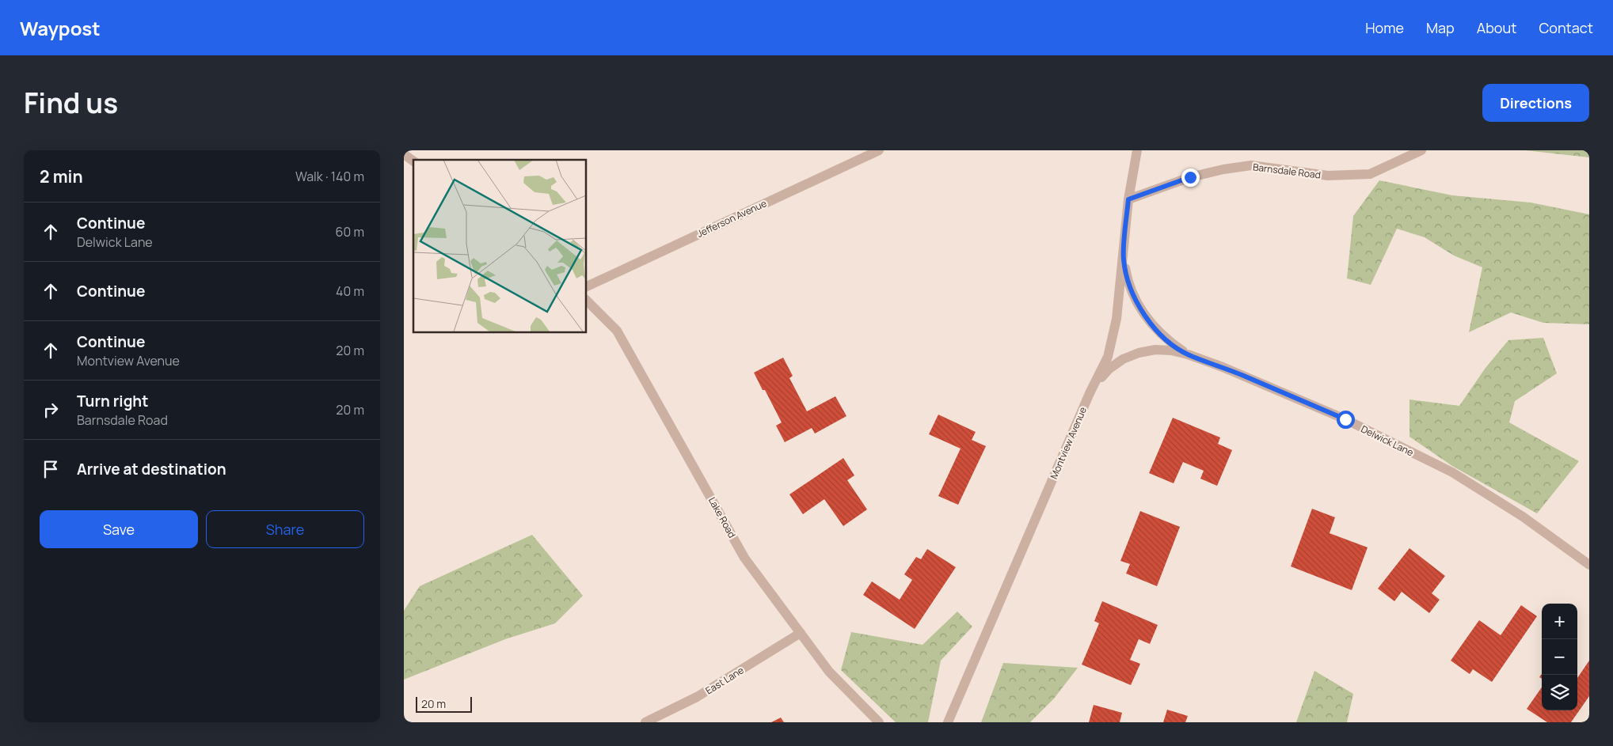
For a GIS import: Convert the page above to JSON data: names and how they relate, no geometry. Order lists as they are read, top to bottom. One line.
{"streets":{"street":["Barnsdale Road","Jefferson Avenue","Delwick Lane","Montview Avenue","Lake Road","East Lane"]},"crossings":[["Barnsdale Road","Montview Avenue"],["Delwick Lane","Montview Avenue"],["Lake Road","East Lane"]],"scale_bar":"20 m","page":{"header":"Waypost","nav":["Home","Map","About","Contact"],"title":"Find us","buttons":["Directions",["Save","Share"]],"heading":["2 min","Walk · 140 m"],"list":[["Continue","Delwick Lane","60 m"],["Continue","40 m"],["Continue","Montview Avenue","20 m"],["Turn right","Barnsdale Road","20 m"],"Arrive at destination"],"map_buttons":["+","−"],"scale":"20 m"}}
